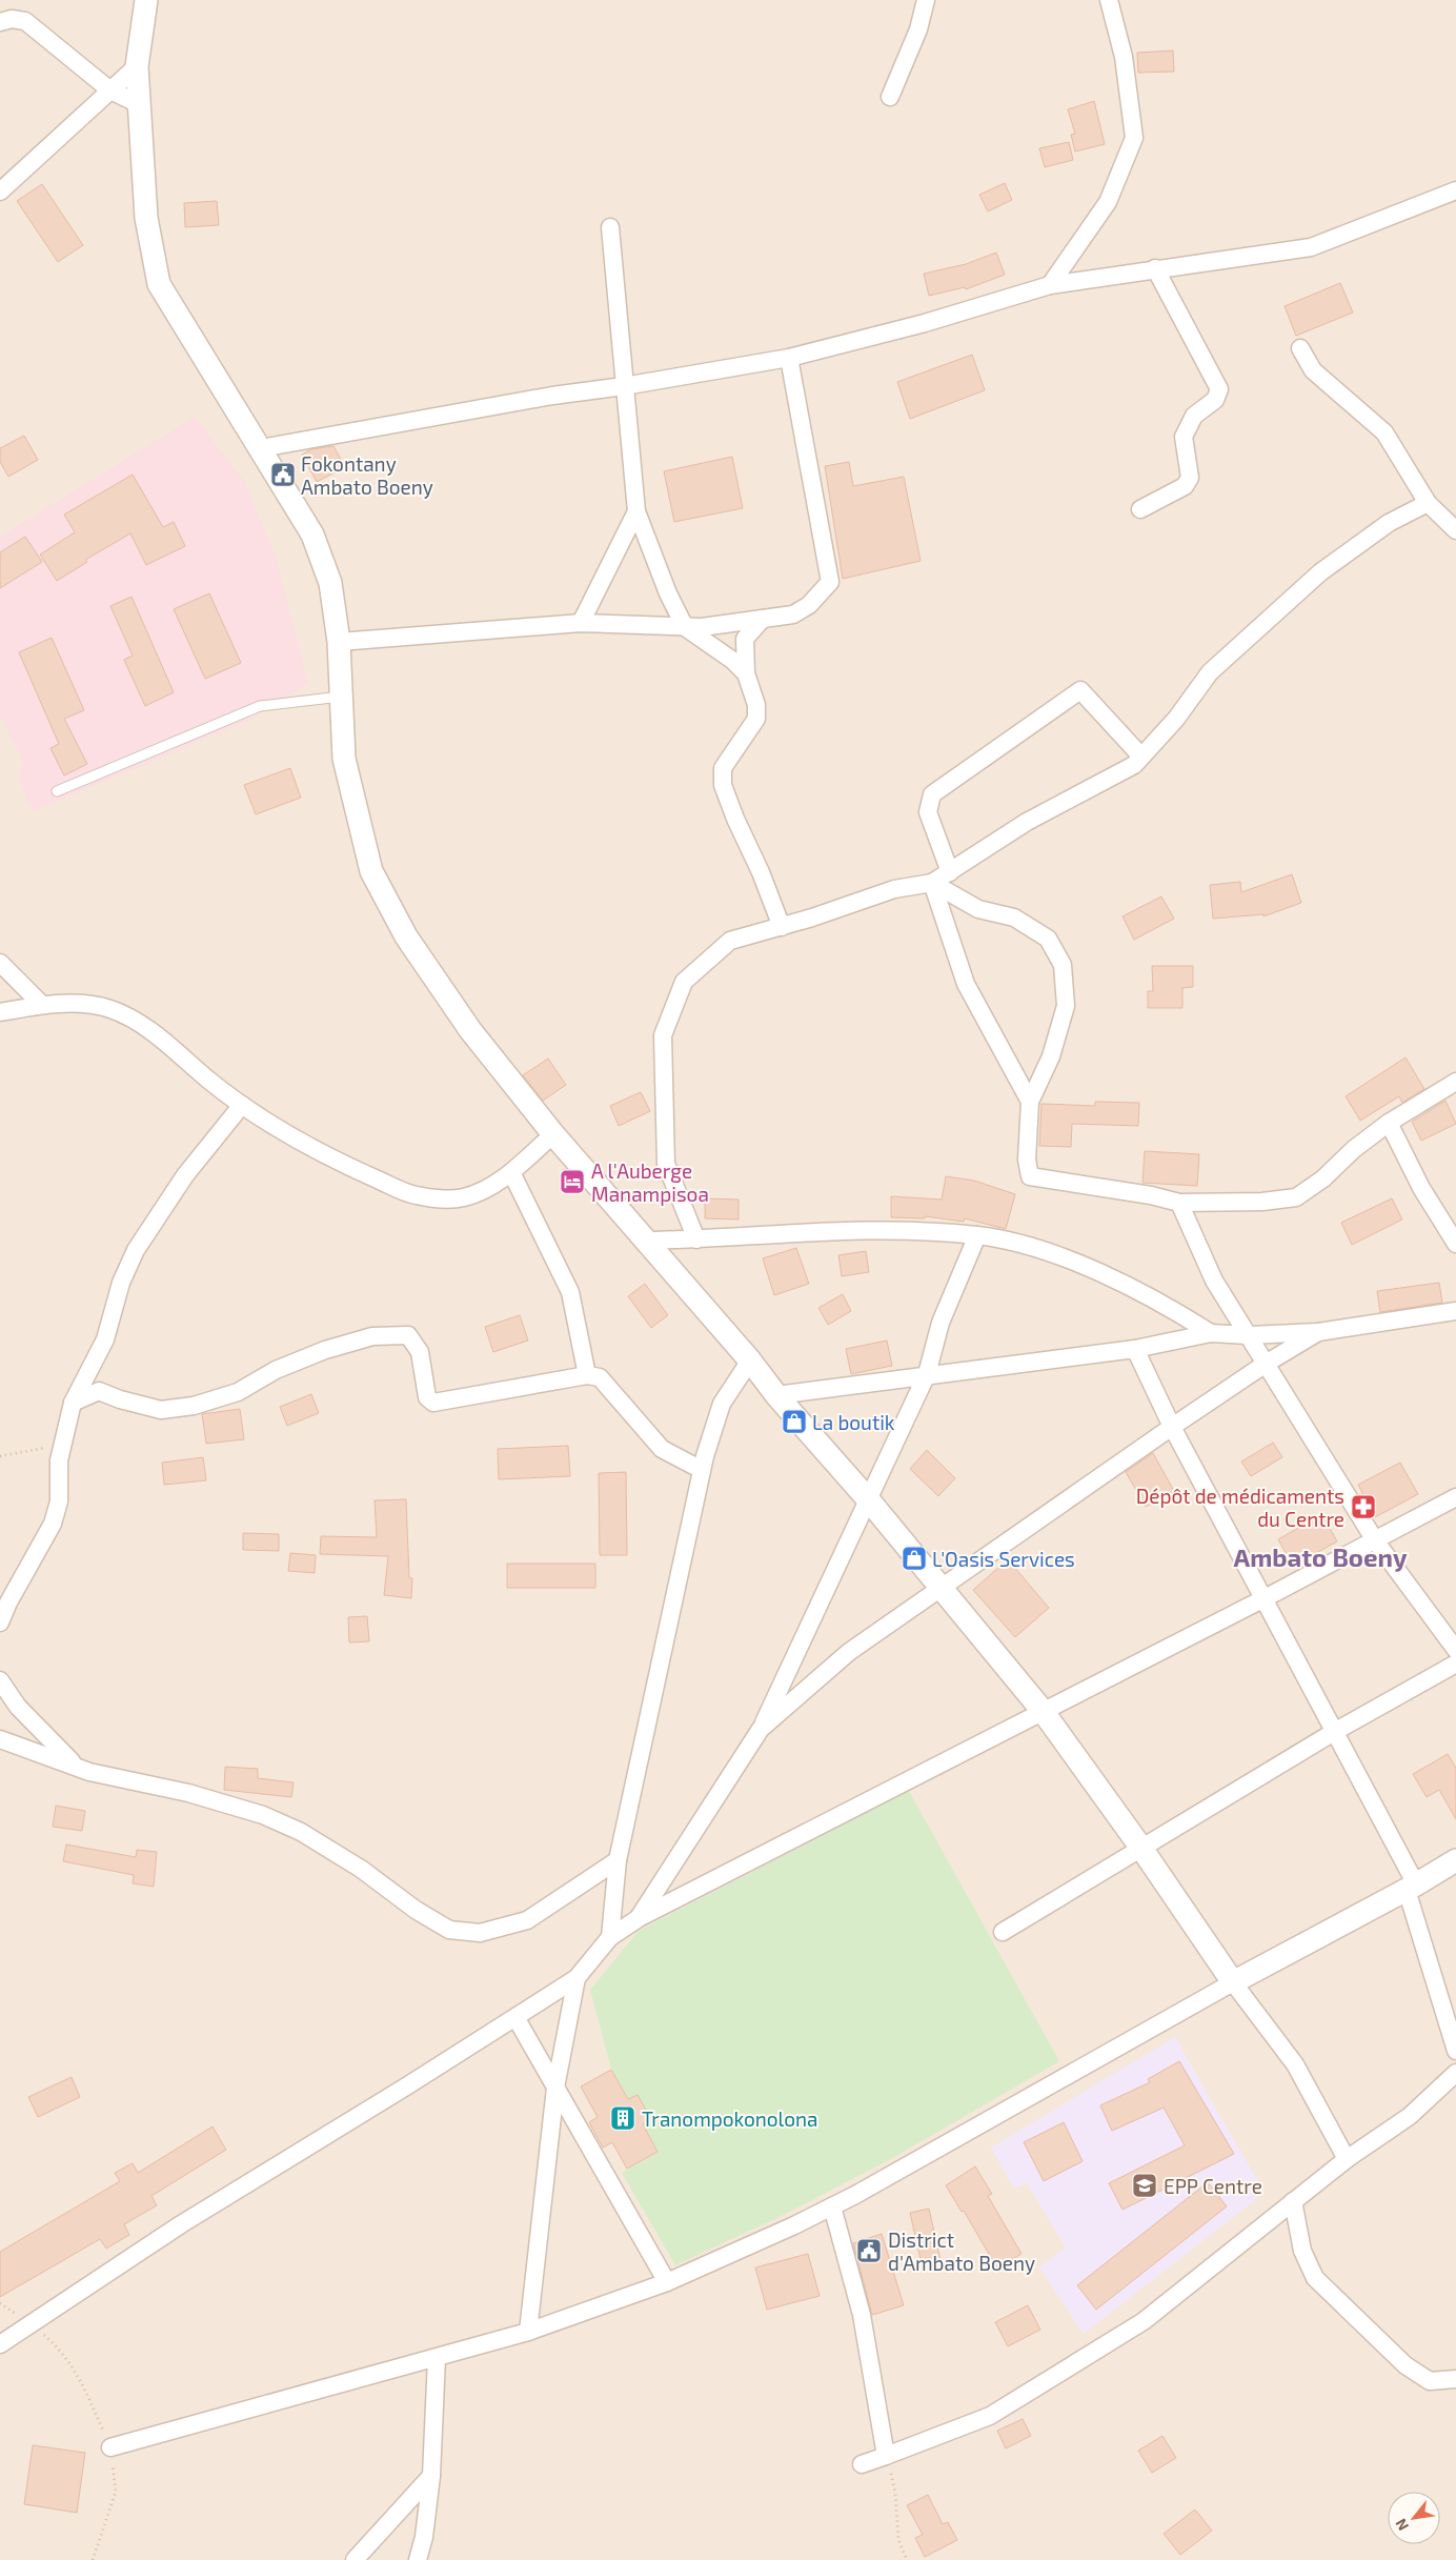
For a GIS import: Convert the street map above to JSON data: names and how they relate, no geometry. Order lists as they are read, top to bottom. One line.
{"districts":["Ambato Boeny"],"places":{"public building":["Fokontany Ambato Boeny","District d'Ambato Boeny"],"hotel":["A l'Auberge Manampisoa"],"shop":["La boutik","L'Oasis Services"],"pharmacy":["Dépôt de médicaments du Centre"],"building":["Tranompokonolona"],"school or university":["EPP Centre"]},"north":"bottom left"}
